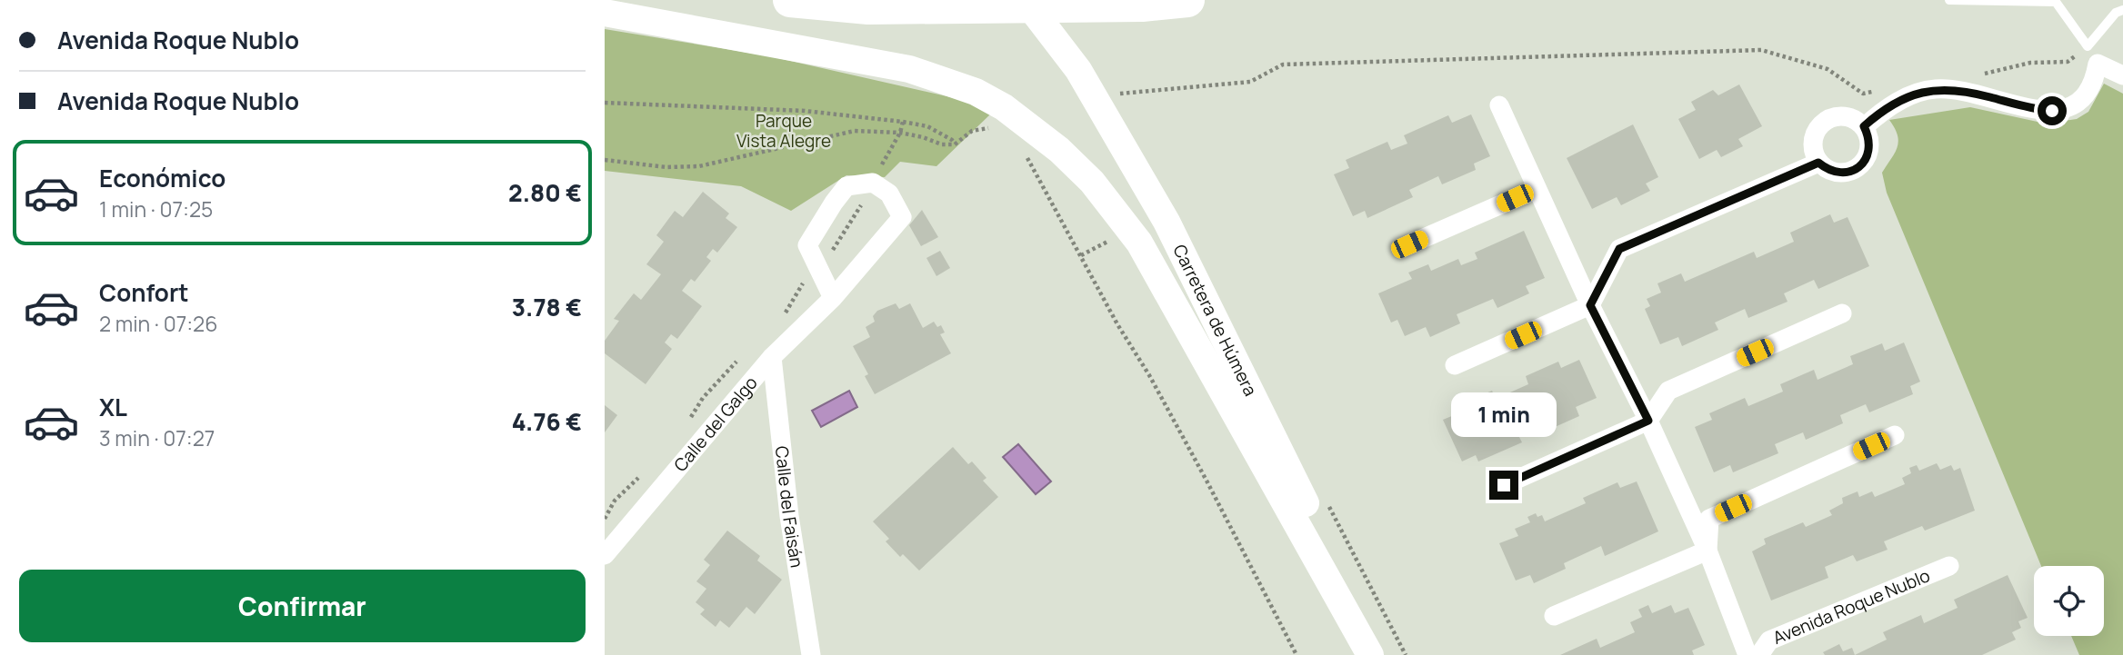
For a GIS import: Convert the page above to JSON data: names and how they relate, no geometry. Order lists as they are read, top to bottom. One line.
{"streets":{"main road":["Carretera de Húmera"],"street":["Calle del Galgo","Calle del Faisán","Avenida Roque Nublo"]},"crossings":[["Calle del Galgo","Calle del Faisán"]],"parks":["Parque Vista Alegre"],"page":{"banner":["Avenida Roque Nublo","Avenida Roque Nublo"],"list":[{"name":"Económico","note":"1 min · 07:25","value":"2.80 €"},{"name":"Confort","note":"2 min · 07:26","value":"3.78 €"},{"name":"XL","note":"3 min · 07:27","value":"4.76 €"}],"bubble":"1 min","buttons":"Confirmar"}}
